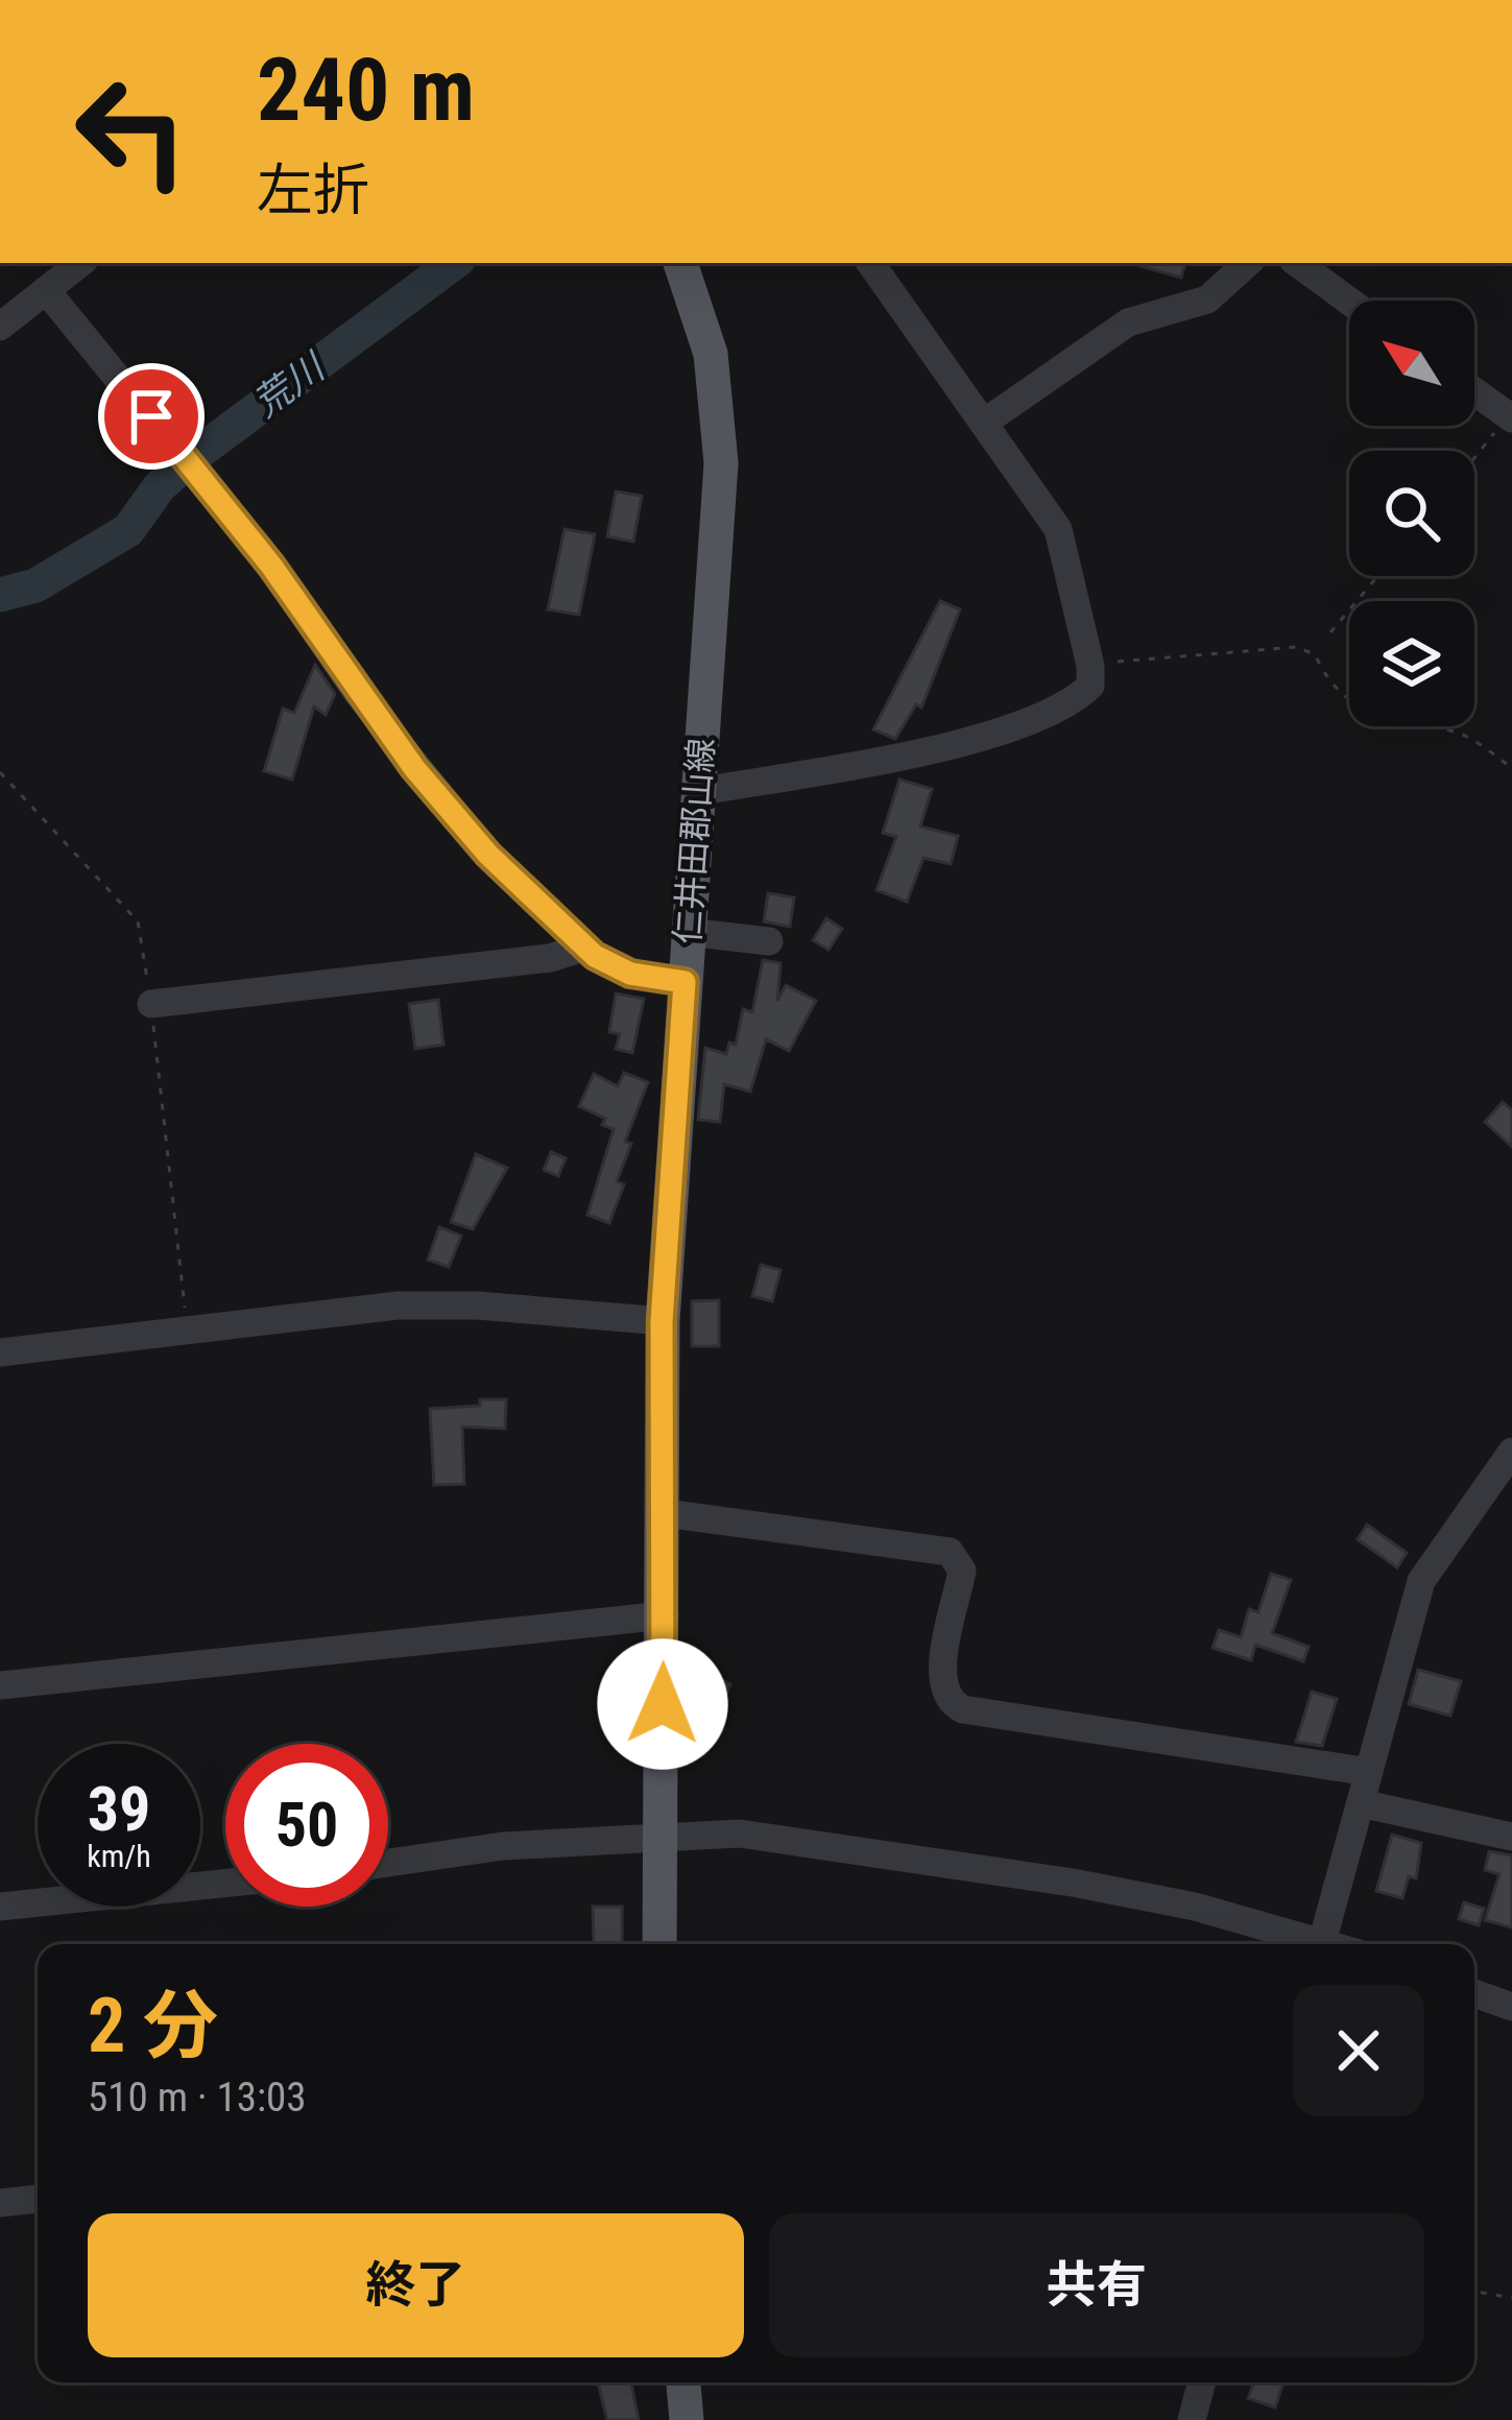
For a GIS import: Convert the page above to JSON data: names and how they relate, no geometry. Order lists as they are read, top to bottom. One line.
{"streets":{"main road":["仁井田郡山線"]},"water":["荒川"],"north":"top left","page":{"turn":["240 m","左折"],"speed":"39 km/h","limit":"50","heading":["2 分","510 m · 13:03"],"buttons":["終了","共有"]}}
